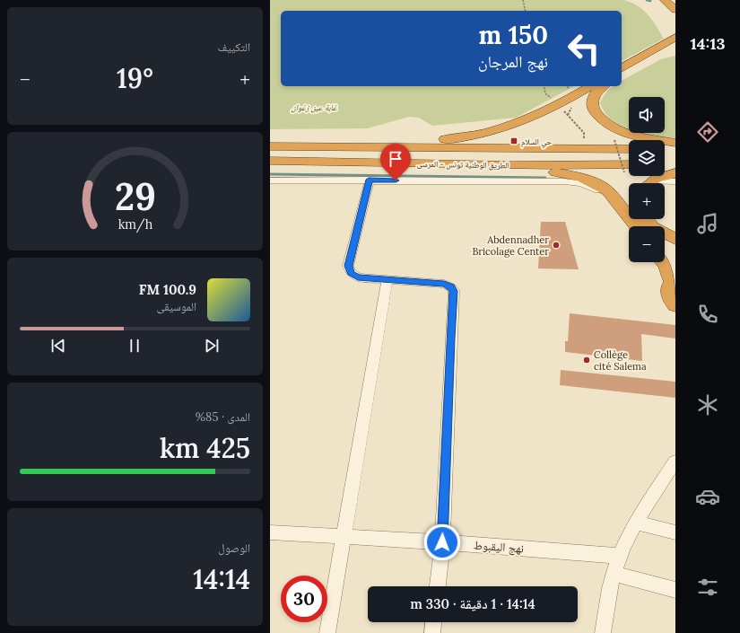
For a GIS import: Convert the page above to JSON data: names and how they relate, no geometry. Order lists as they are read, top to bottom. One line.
{"streets":{"highway":["الطريق الوطنية تونس - المرسى"],"street":["نهج اليقبوط"]},"parks":["غابة عين زغوان"],"places":{"transit":["حي السلام"],"other":["Abdennadher Bricolage Center","Collège cité Salema"]},"page":{"tabs":"14:13","tile":["التكييف",["المدى · 85%","425 km"],["الوصول","14:14"]],"turn":["150 m","نهج المرجان"],"heat":["−","19°","+"],"map_buttons":["+","−"],"song":["100.9 FM","الموسيقى"],"limit":"30","trip":"14:14 · 1 دقيقة · 330 m","gauge":["29","km/h"]}}
